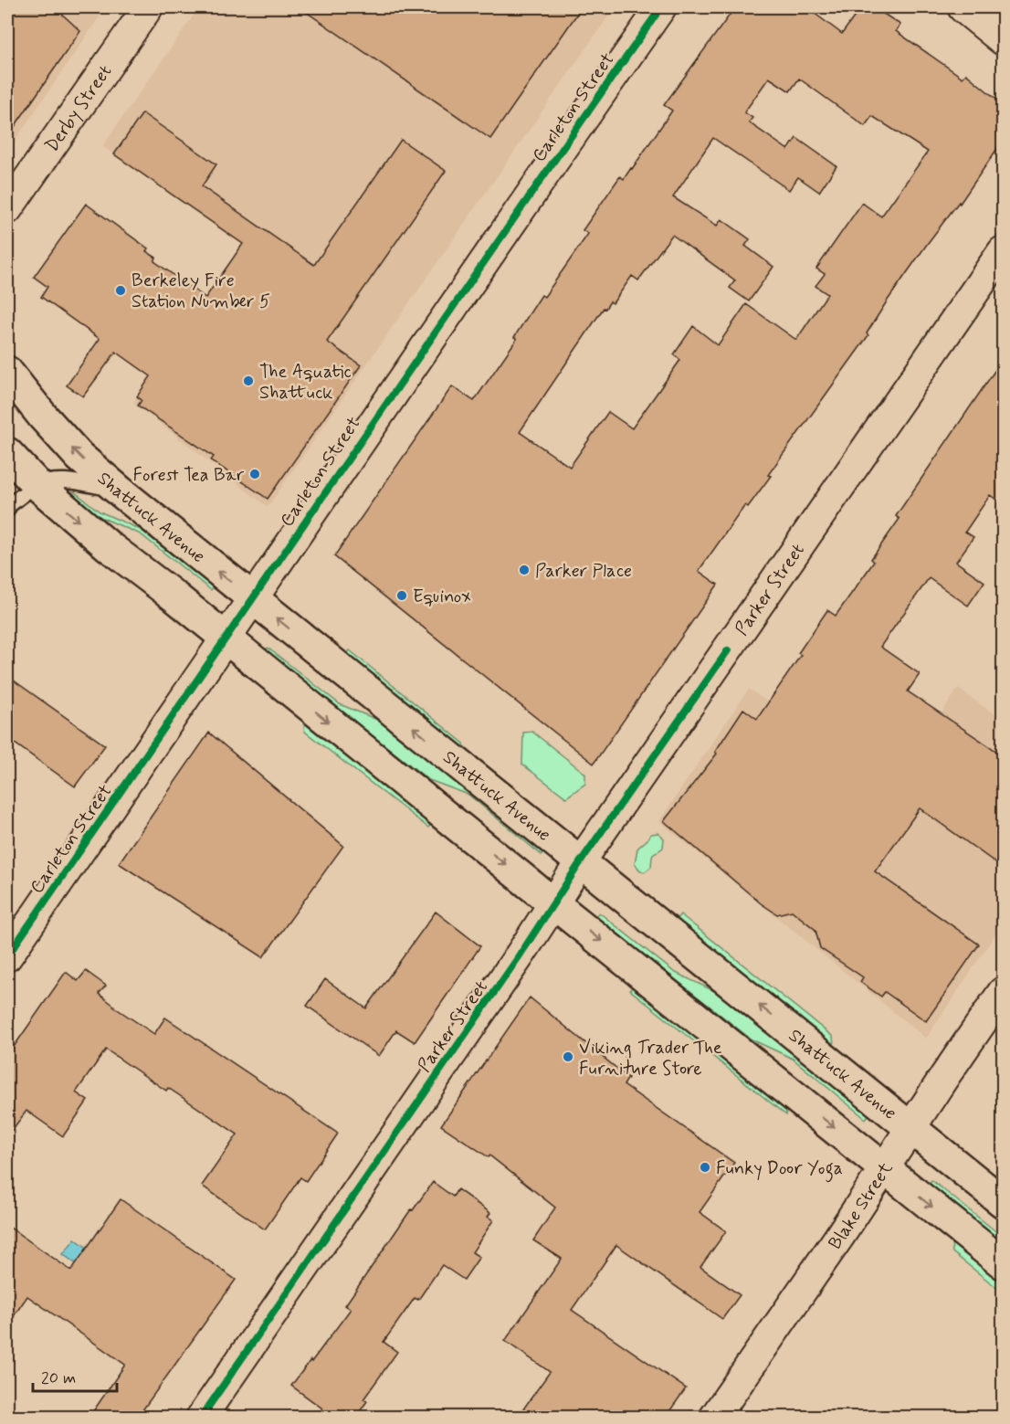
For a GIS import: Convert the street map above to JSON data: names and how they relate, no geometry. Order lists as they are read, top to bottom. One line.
{"streets":{"main road":["Shattuck Avenue"],"street":["Carleton Street","Derby Street","Parker Street","Blake Street"]},"crossings":[["Carleton Street","Shattuck Avenue"],["Shattuck Avenue","Parker Street"],["Shattuck Avenue","Blake Street"]],"places":["Berkeley Fire Station Number 5","The Aquatic Shattuck","Forest Tea Bar","Parker Place","Equinox","Viking Trader The Furniture Store","Funky Door Yoga"],"scale_bar":"20 m"}
